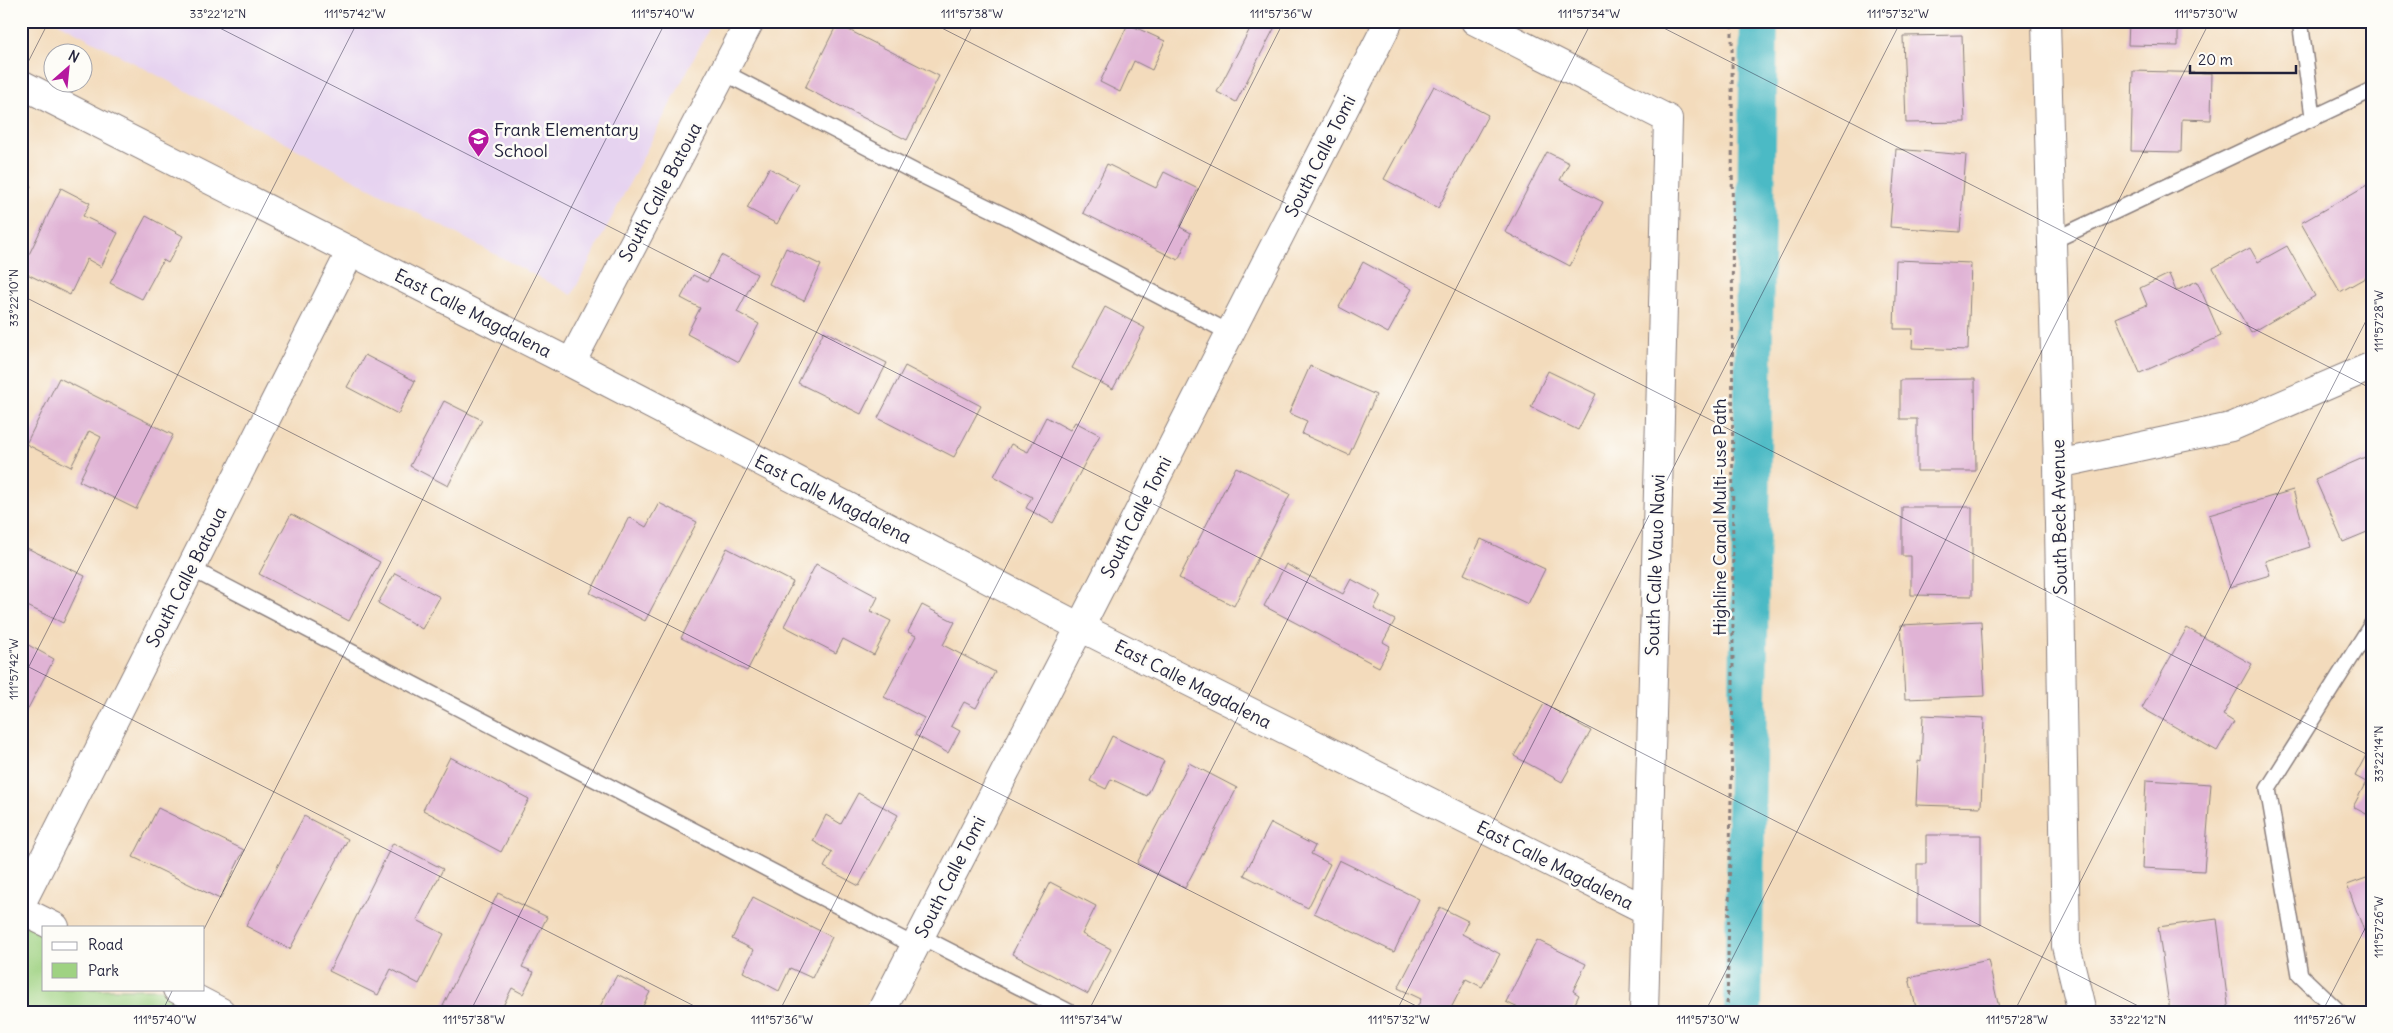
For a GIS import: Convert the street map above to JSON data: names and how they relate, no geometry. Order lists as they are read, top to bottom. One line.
{"streets":{"street":["South Calle Tomi","South Calle Batoua","East Calle Magdalena","South Beck Avenue","South Calle Vauo Nawi"],"path":["Highline Canal Multi-use Path"]},"crossings":[["South Calle Tomi","East Calle Magdalena"],["South Calle Batoua","East Calle Magdalena"],["East Calle Magdalena","South Calle Vauo Nawi"]],"places":{"school or university":["Frank Elementary School"]},"legend":["Road","Park"],"scale_bar":"20 m","north":"top right","coordinates":["33°22'12\"N","111°57'42\"W","111°57'40\"W","111°57'38\"W","111°57'36\"W","111°57'34\"W","111°57'32\"W","111°57'30\"W","33°22'10\"N","111°57'28\"W","33°22'14\"N","111°57'26\"W"]}
